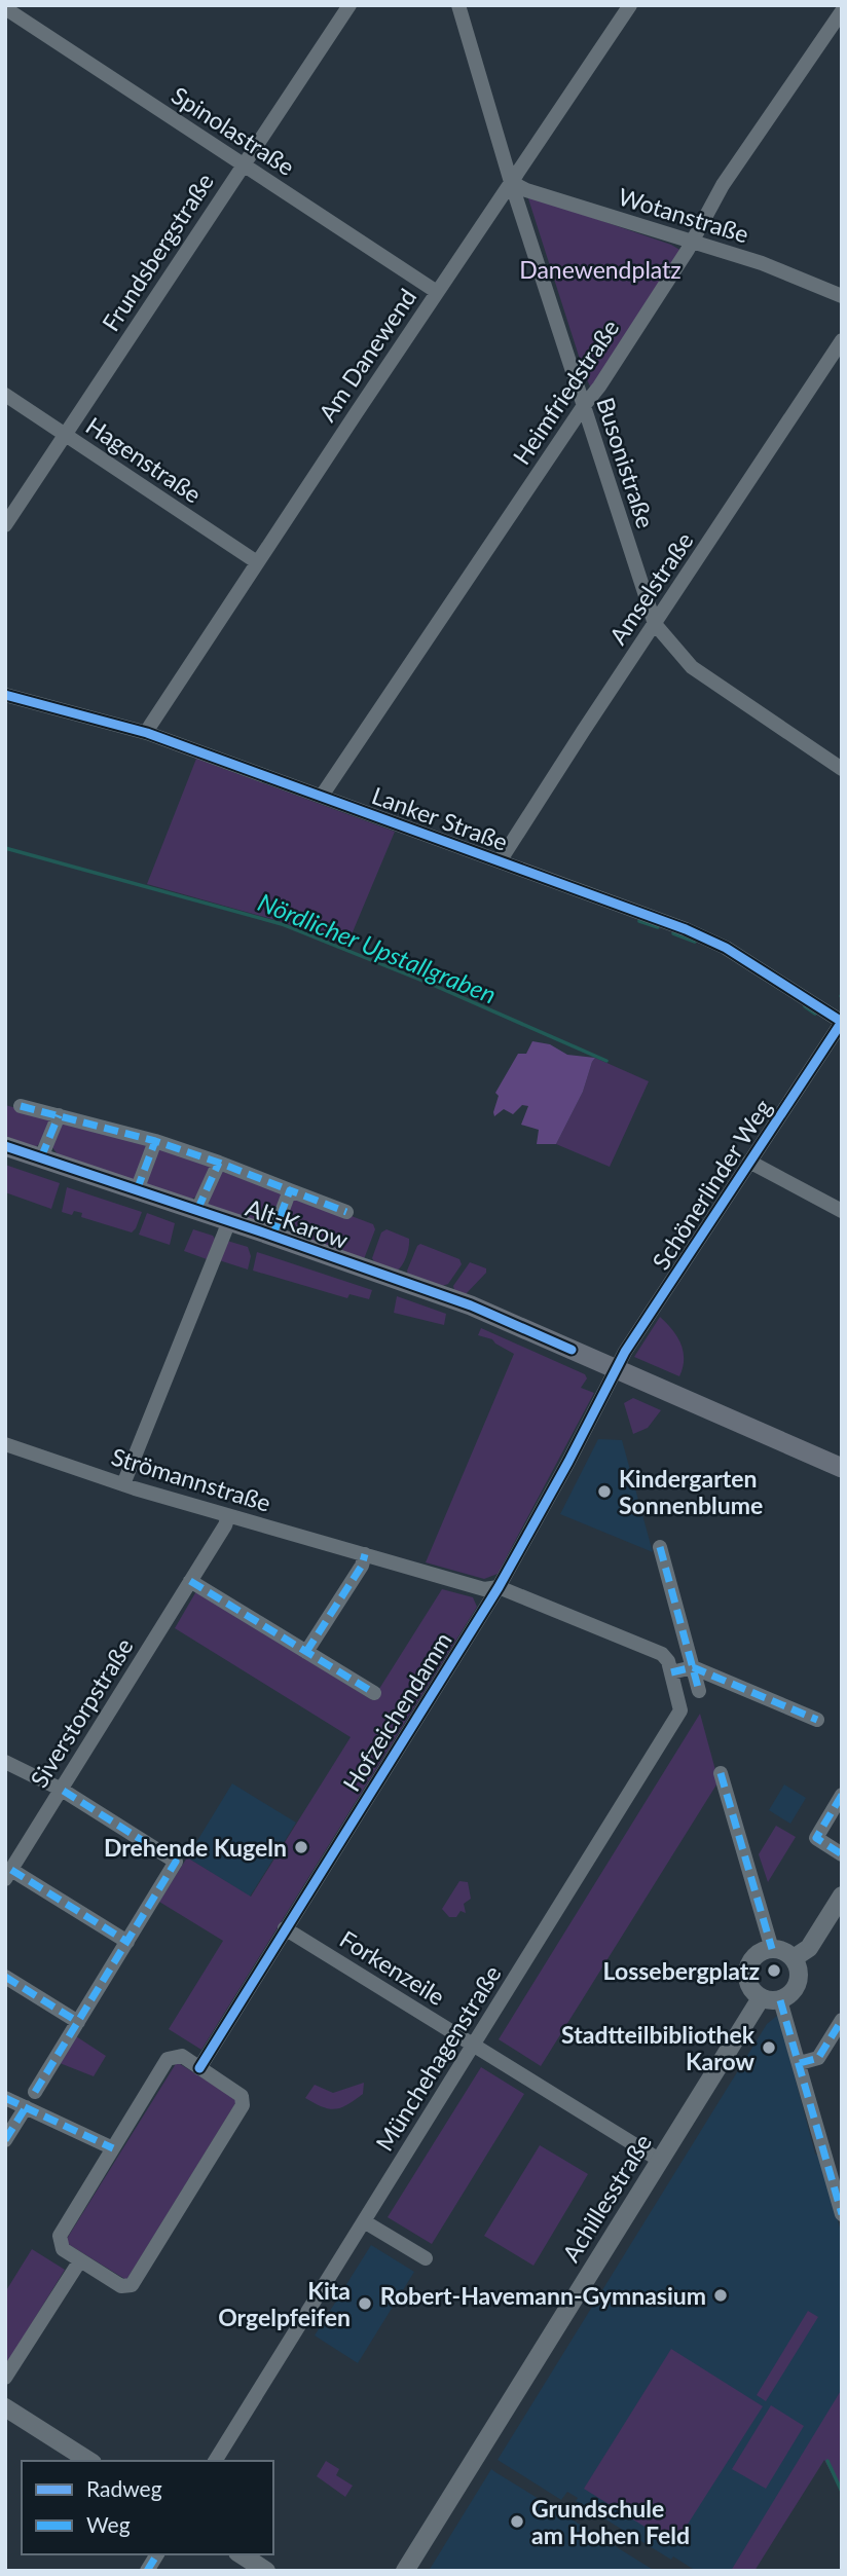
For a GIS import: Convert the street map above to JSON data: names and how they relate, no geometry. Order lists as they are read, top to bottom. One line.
{"streets":{"main road":["Alt-Karow"],"street":["Spinolastraße","Wotanstraße","Frundsbergstraße","Am Danewend","Heimfriedstraße","Hagenstraße","Busonistraße","Amselstraße","Lanker Straße","Schönerlinder Weg","Strömannstraße","Hofzeichendamm","Siverstorpstraße","Forkenzeile","Münchehagenstraße","Achillesstraße"]},"crossings":[["Spinolastraße","Frundsbergstraße"],["Spinolastraße","Am Danewend"],["Wotanstraße","Am Danewend"],["Wotanstraße","Heimfriedstraße"],["Wotanstraße","Busonistraße"],["Frundsbergstraße","Hagenstraße"],["Am Danewend","Hagenstraße"],["Am Danewend","Busonistraße"],["Am Danewend","Lanker Straße"],["Heimfriedstraße","Busonistraße"],["Heimfriedstraße","Lanker Straße"],["Busonistraße","Amselstraße"],["Amselstraße","Lanker Straße"],["Lanker Straße","Schönerlinder Weg"],["Schönerlinder Weg","Alt-Karow"],["Schönerlinder Weg","Hofzeichendamm"],["Alt-Karow","Hofzeichendamm"],["Strömannstraße","Hofzeichendamm"],["Strömannstraße","Siverstorpstraße"],["Strömannstraße","Münchehagenstraße"],["Hofzeichendamm","Forkenzeile"],["Forkenzeile","Münchehagenstraße"],["Forkenzeile","Achillesstraße"]],"water":["Nördlicher Upstallgraben"],"parks":["Danewendplatz"],"places":["Kindergarten Sonnenblume","Drehende Kugeln","Lossebergplatz","Stadtteilbibliothek Karow","Robert-Havemann-Gymnasium","Kita Orgelpfeifen","Grundschule am Hohen Feld"],"legend":["Radweg","Weg"]}
